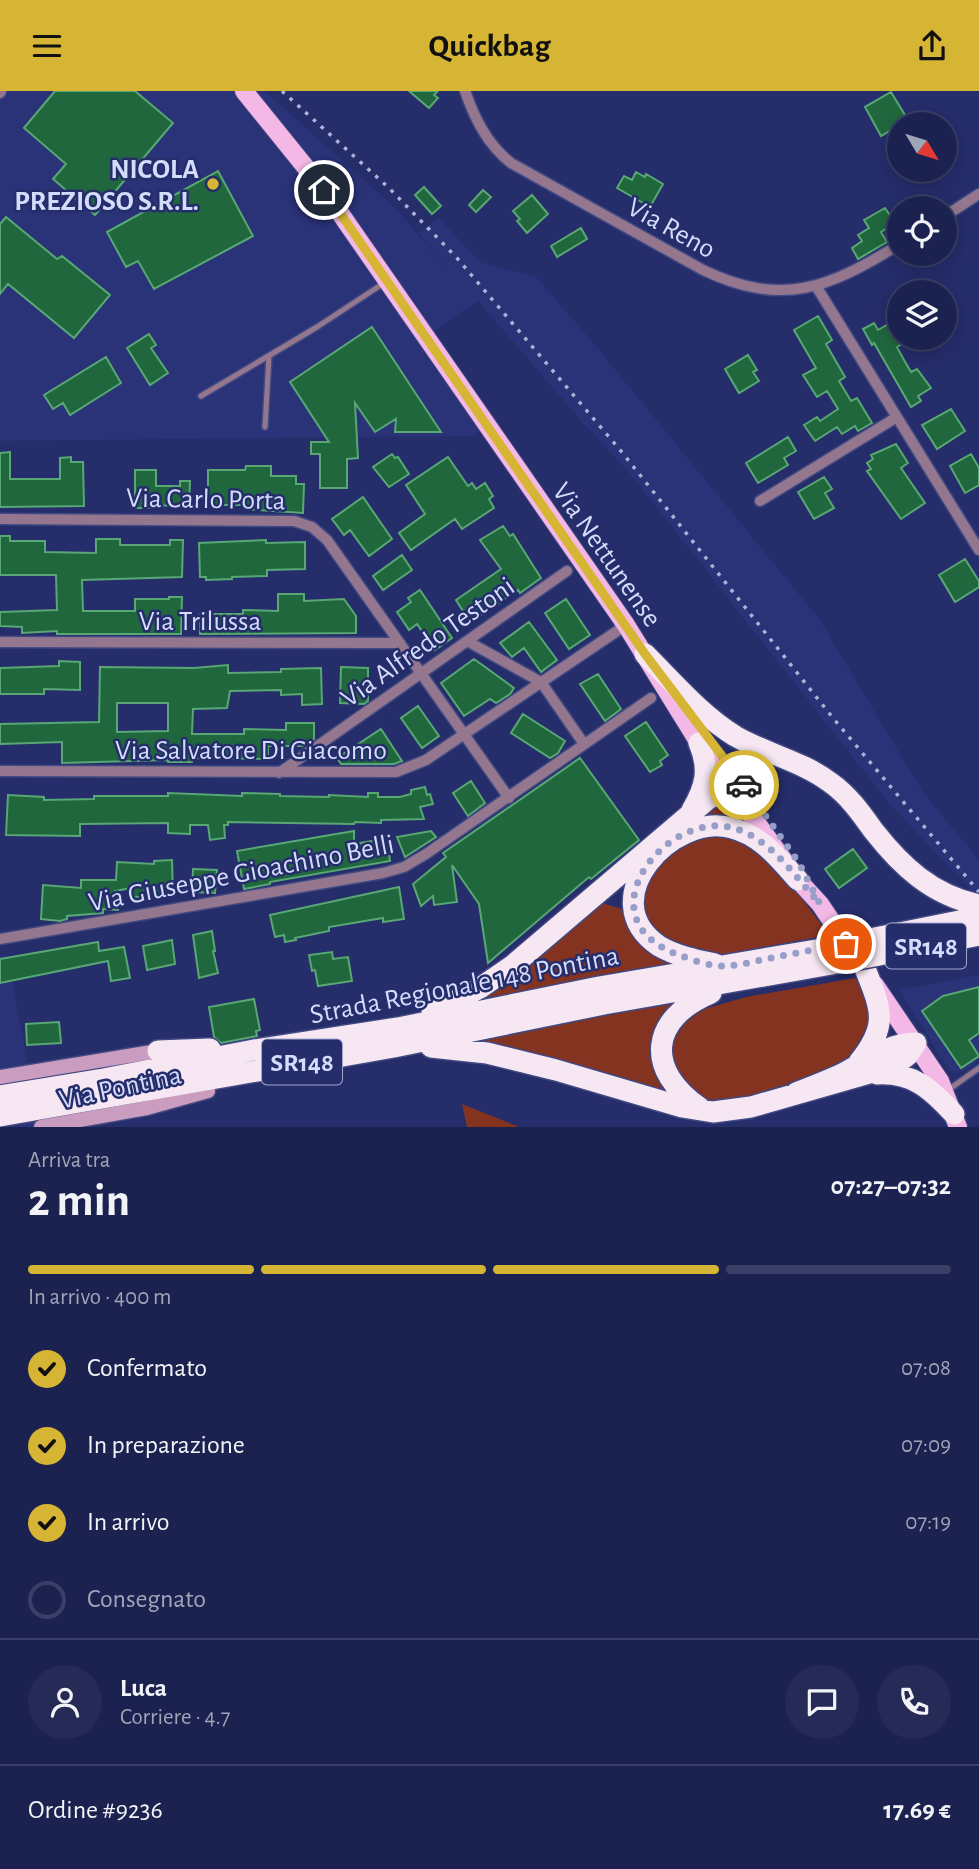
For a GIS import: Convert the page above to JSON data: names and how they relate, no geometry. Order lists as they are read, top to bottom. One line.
{"streets":{"highway":["SR148","Strada Regionale 148 Pontina"],"main road":["Via Nettunense"],"street":["Via Reno","Via Carlo Porta","Via Trilussa","Via Alfredo Testoni","Via Salvatore Di Giacomo","Via Giuseppe Gioachino Belli","Via Pontina"]},"crossings":[["Via Carlo Porta","Via Trilussa"],["Via Carlo Porta","Via Alfredo Testoni"],["Via Carlo Porta","Via Salvatore Di Giacomo"],["Via Carlo Porta","Via Giuseppe Gioachino Belli"],["Via Nettunense","Via Salvatore Di Giacomo"],["Via Alfredo Testoni","Via Salvatore Di Giacomo"]],"places":["NICOLA PREZIOSO S.R.L."],"north":"bottom right","page":{"header":"Quickbag","heading":["2 min","Arriva tra","07:27–07:32"],"panel":["Luca","Corriere · 4.7","Ordine #9236","17.69 €"],"bar":"In arrivo · 400 m","list":[["Confermato","07:08"],["In preparazione","07:09"],["In arrivo","07:19"],"Consegnato"]}}
